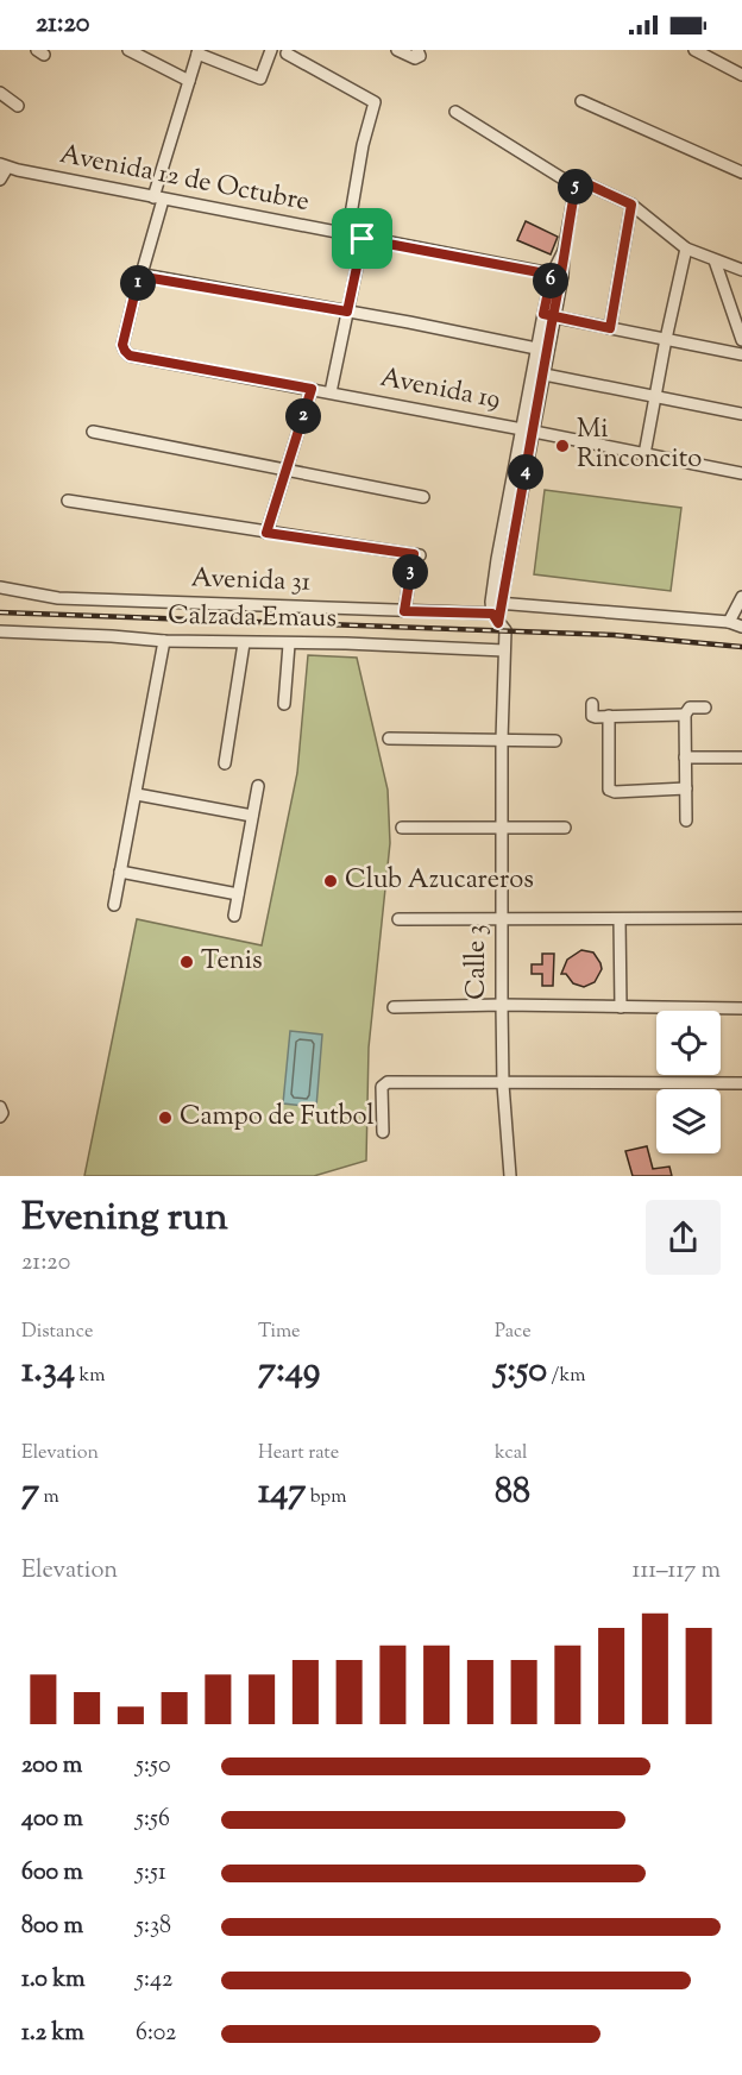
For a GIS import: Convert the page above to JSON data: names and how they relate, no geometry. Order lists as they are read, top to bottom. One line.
{"streets":{"street":["Avenida 12 de Octubre","Avenida 19","Avenida 31","Calzada Emaus","Calle 3"]},"crossings":[["Avenida 31","Calle 3"],["Calzada Emaus","Calle 3"]],"places":["Mi Rinconcito","Club Azucareros","Tenis","Campo de Futbol"],"page":{"status":"21:20","pins":["5","6","1","2","4","3"],"heading":["Evening run","21:20"],"stats":[["Distance","1.34 km"],["Time","7:49"],["Pace","5:50 /km"],["Elevation","7 m"],["Heart rate","147 bpm"],["kcal","88"]],"chart":["Elevation","111–117 m"],"list":[{"name":"200 m","note":"5:50"},{"name":"400 m","note":"5:56"},{"name":"600 m","note":"5:51"},{"name":"800 m","note":"5:38"},{"name":"1.0 km","note":"5:42"},{"name":"1.2 km","note":"6:02"}]}}
